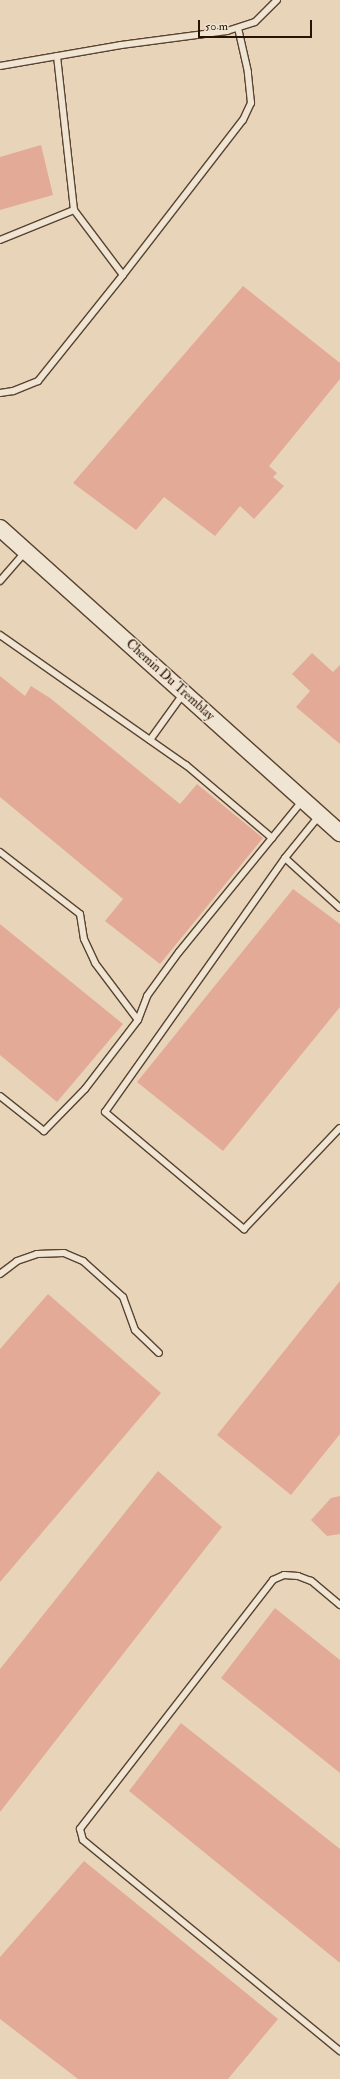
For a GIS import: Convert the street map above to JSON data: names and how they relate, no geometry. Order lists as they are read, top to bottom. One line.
{"streets":{"street":["Chemin Du Tremblay"]},"scale_bar":"50 m"}
